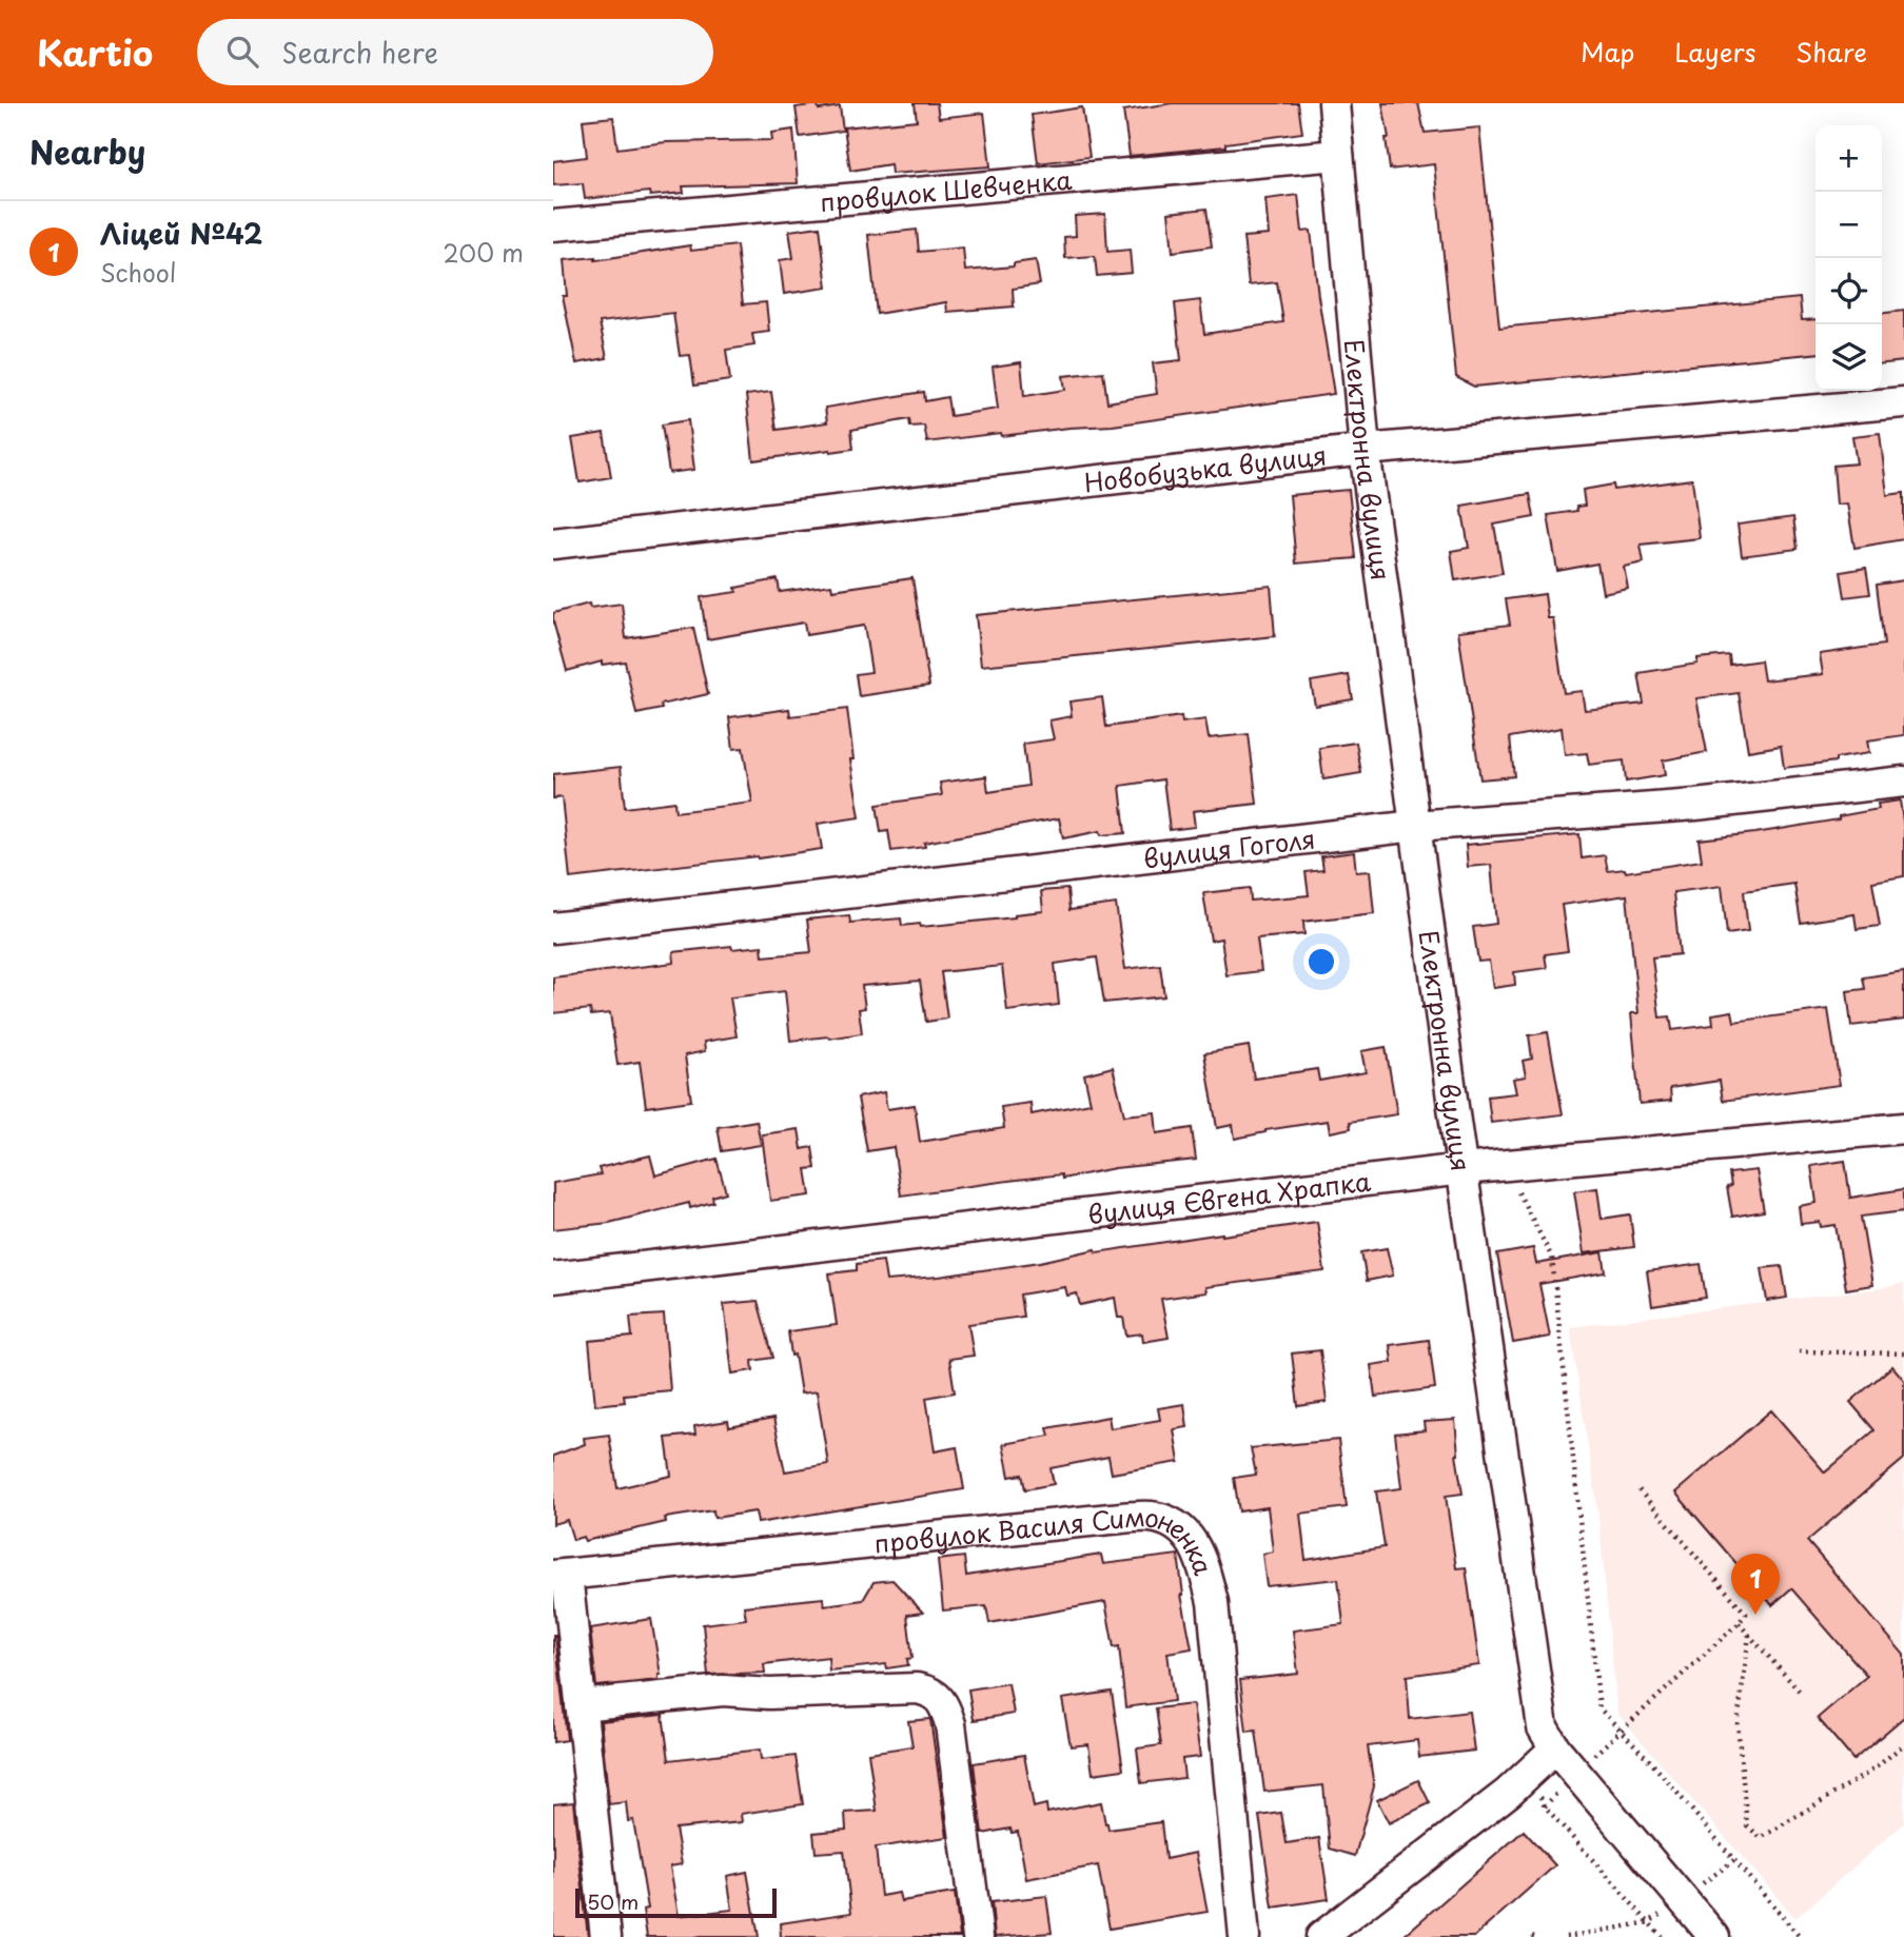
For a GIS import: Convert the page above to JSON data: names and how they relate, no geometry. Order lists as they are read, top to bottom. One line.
{"streets":{"street":["провулок Шевченка","Електронна вулиця","Новобузька вулиця","вулиця Гоголя","вулиця Євгена Храпка","провулок Василя Симоненка"]},"crossings":[["провулок Шевченка","Електронна вулиця"],["Електронна вулиця","Новобузька вулиця"],["Електронна вулиця","вулиця Гоголя"],["Електронна вулиця","вулиця Євгена Храпка"]],"scale_bar":"50 m","page":{"header":"Kartio","search":"Search here","nav":["Map","Layers","Share"],"heading":"Nearby","map_buttons":["+","−"],"list":[{"mark":"1","name":"Ліцей №42","note":"School","value":"200 m"}],"pins":"1","scale":"50 m"}}
